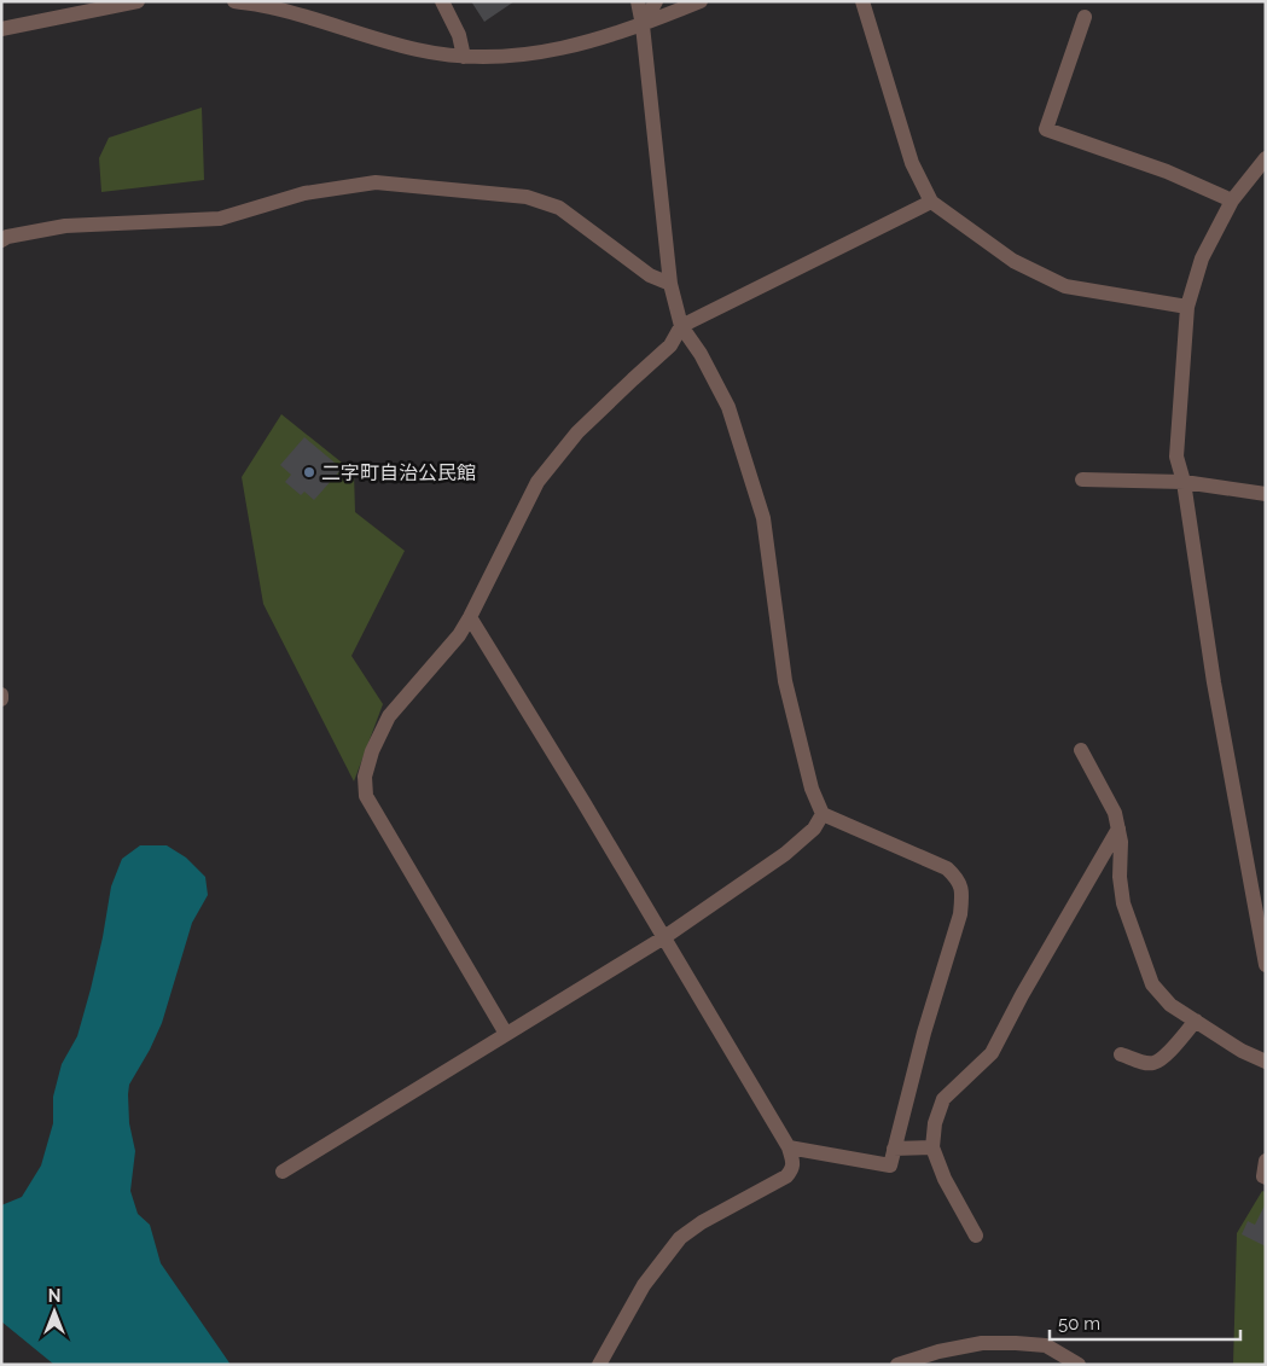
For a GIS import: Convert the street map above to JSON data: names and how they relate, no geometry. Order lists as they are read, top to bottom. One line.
{"places":["二字町自治公民館"],"scale_bar":"50 m","north":"top"}
